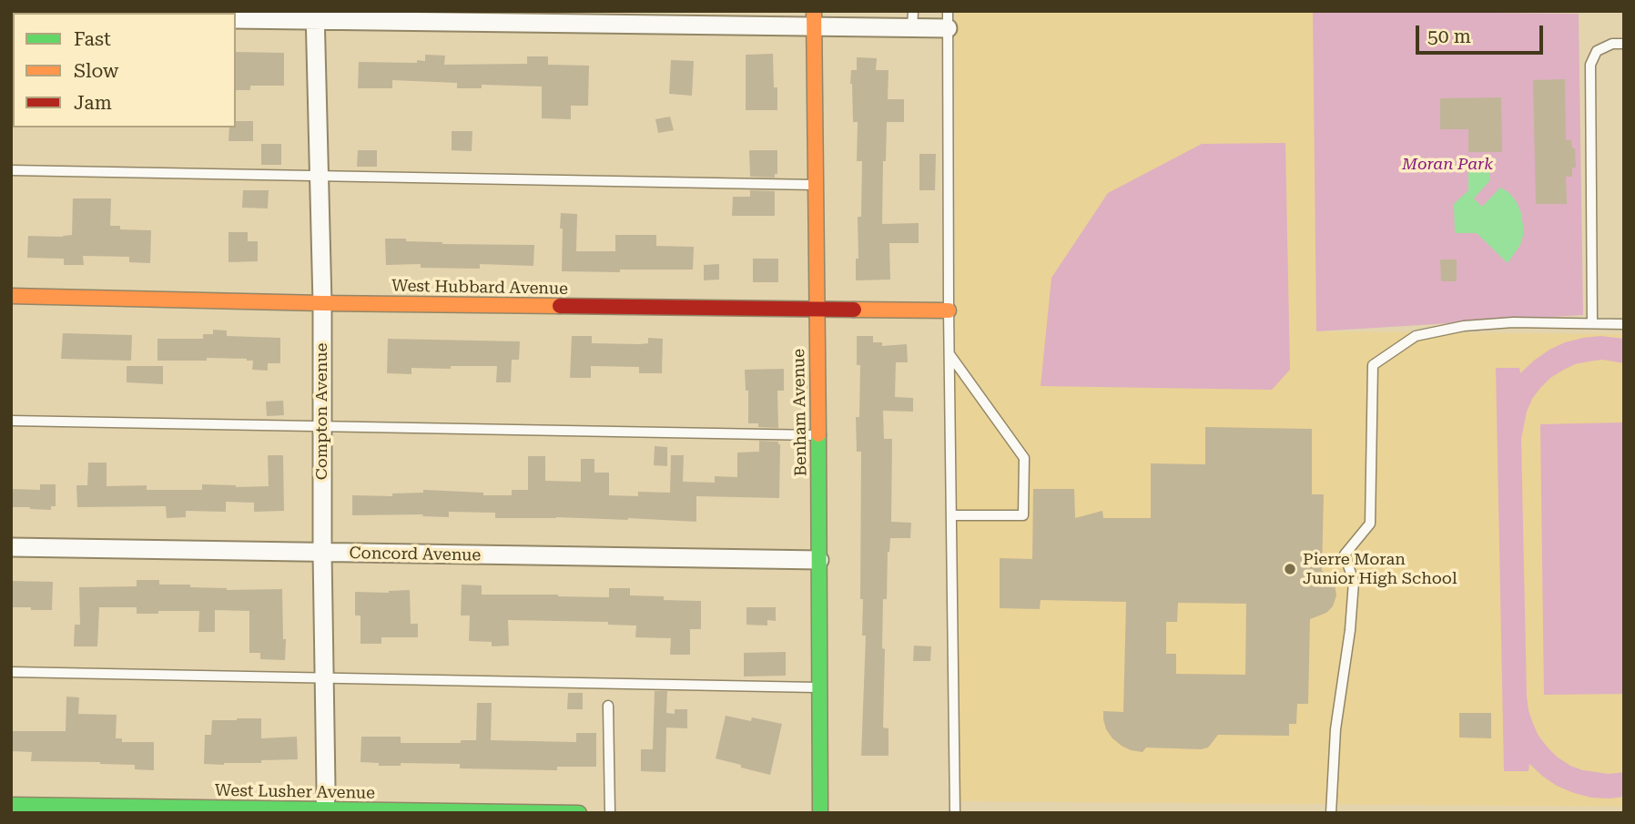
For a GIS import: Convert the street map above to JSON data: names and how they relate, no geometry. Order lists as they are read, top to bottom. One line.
{"streets":{"main road":["West Hubbard Avenue","Benham Avenue","West Lusher Avenue"],"street":["Compton Avenue","Concord Avenue"]},"crossings":[["West Hubbard Avenue","Compton Avenue"],["West Hubbard Avenue","Benham Avenue"],["Compton Avenue","Concord Avenue"],["Compton Avenue","West Lusher Avenue"],["Benham Avenue","Concord Avenue"]],"parks":["Moran Park"],"places":["Pierre Moran Junior High School"],"legend":["Fast","Slow","Jam"],"scale_bar":"50 m"}
